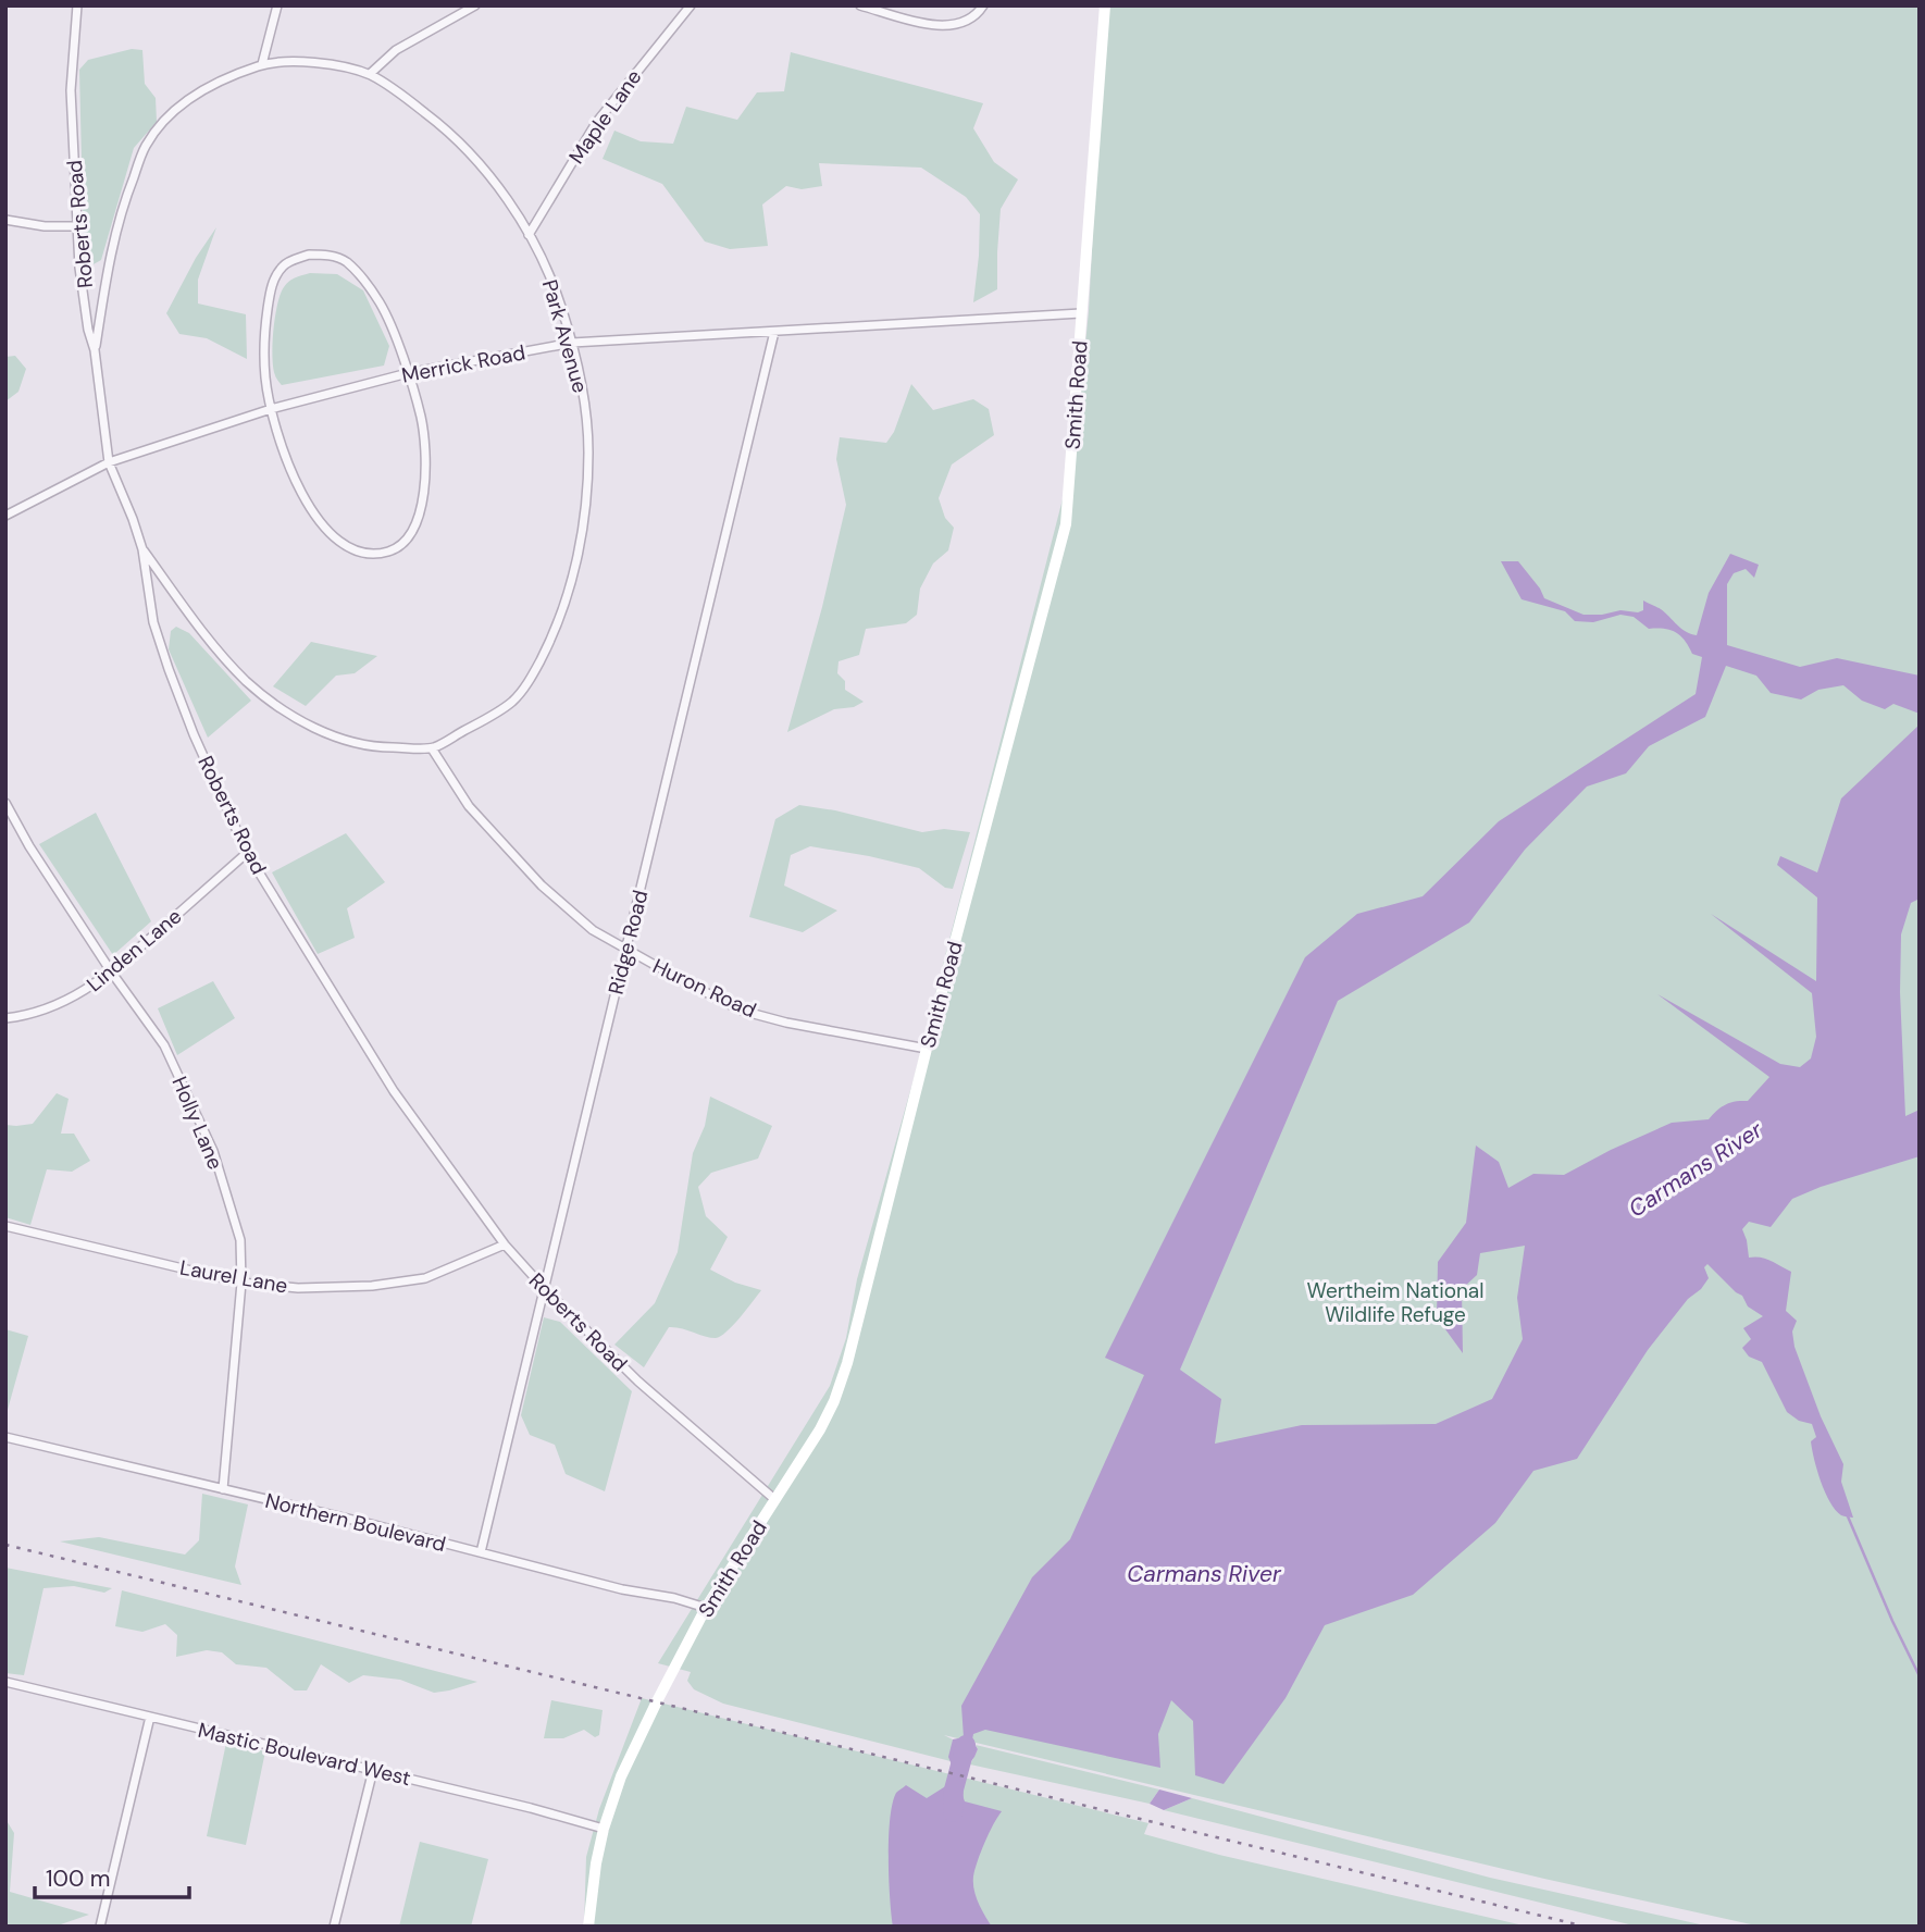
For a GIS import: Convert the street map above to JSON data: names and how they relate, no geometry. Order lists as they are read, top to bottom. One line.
{"streets":{"street":["Maple Lane","Roberts Road","Park Avenue","Merrick Road","Smith Road","Ridge Road","Linden Lane","Huron Road","Holly Lane","Laurel Lane","Northern Boulevard","Mastic Boulevard West"]},"crossings":[["Maple Lane","Park Avenue"],["Roberts Road","Park Avenue"],["Roberts Road","Merrick Road"],["Roberts Road","Smith Road"],["Roberts Road","Ridge Road"],["Roberts Road","Linden Lane"],["Roberts Road","Laurel Lane"],["Park Avenue","Merrick Road"],["Park Avenue","Huron Road"],["Merrick Road","Smith Road"],["Merrick Road","Ridge Road"],["Smith Road","Huron Road"],["Smith Road","Northern Boulevard"],["Smith Road","Mastic Boulevard West"],["Ridge Road","Huron Road"],["Ridge Road","Northern Boulevard"],["Linden Lane","Holly Lane"],["Holly Lane","Laurel Lane"],["Holly Lane","Northern Boulevard"]],"water":["Carmans River"],"parks":["Wertheim National Wildlife Refuge"],"scale_bar":"100 m"}
